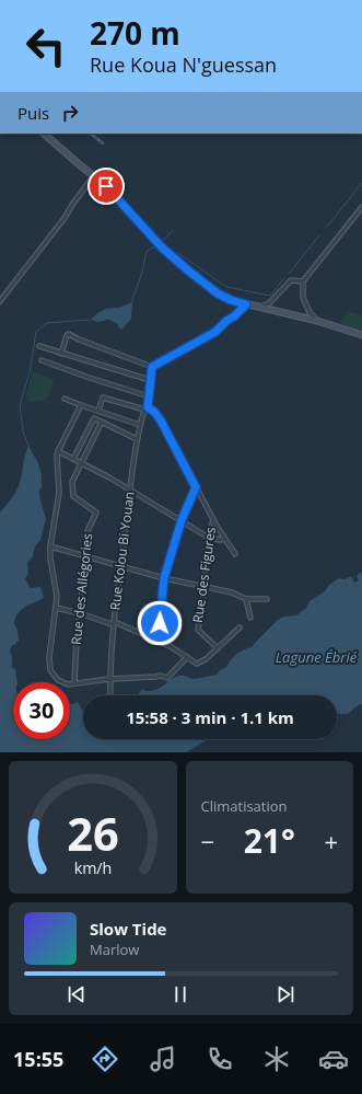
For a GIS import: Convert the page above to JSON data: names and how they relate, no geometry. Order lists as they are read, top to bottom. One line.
{"streets":{"street":["Rue Kolou Bi Youan","Rue des Figures","Rue des Allégories"]},"water":["Lagune Ébrié"],"page":{"turn":["270 m","Rue Koua N'guessan"],"then":"Puis","limit":"30","trip":"15:58 · 3 min · 1.1 km","tile":"Climatisation","heat":["−","21°","+"],"song":["Slow Tide","Marlow"],"tabs":"15:55","gauge":["26","km/h"]}}
